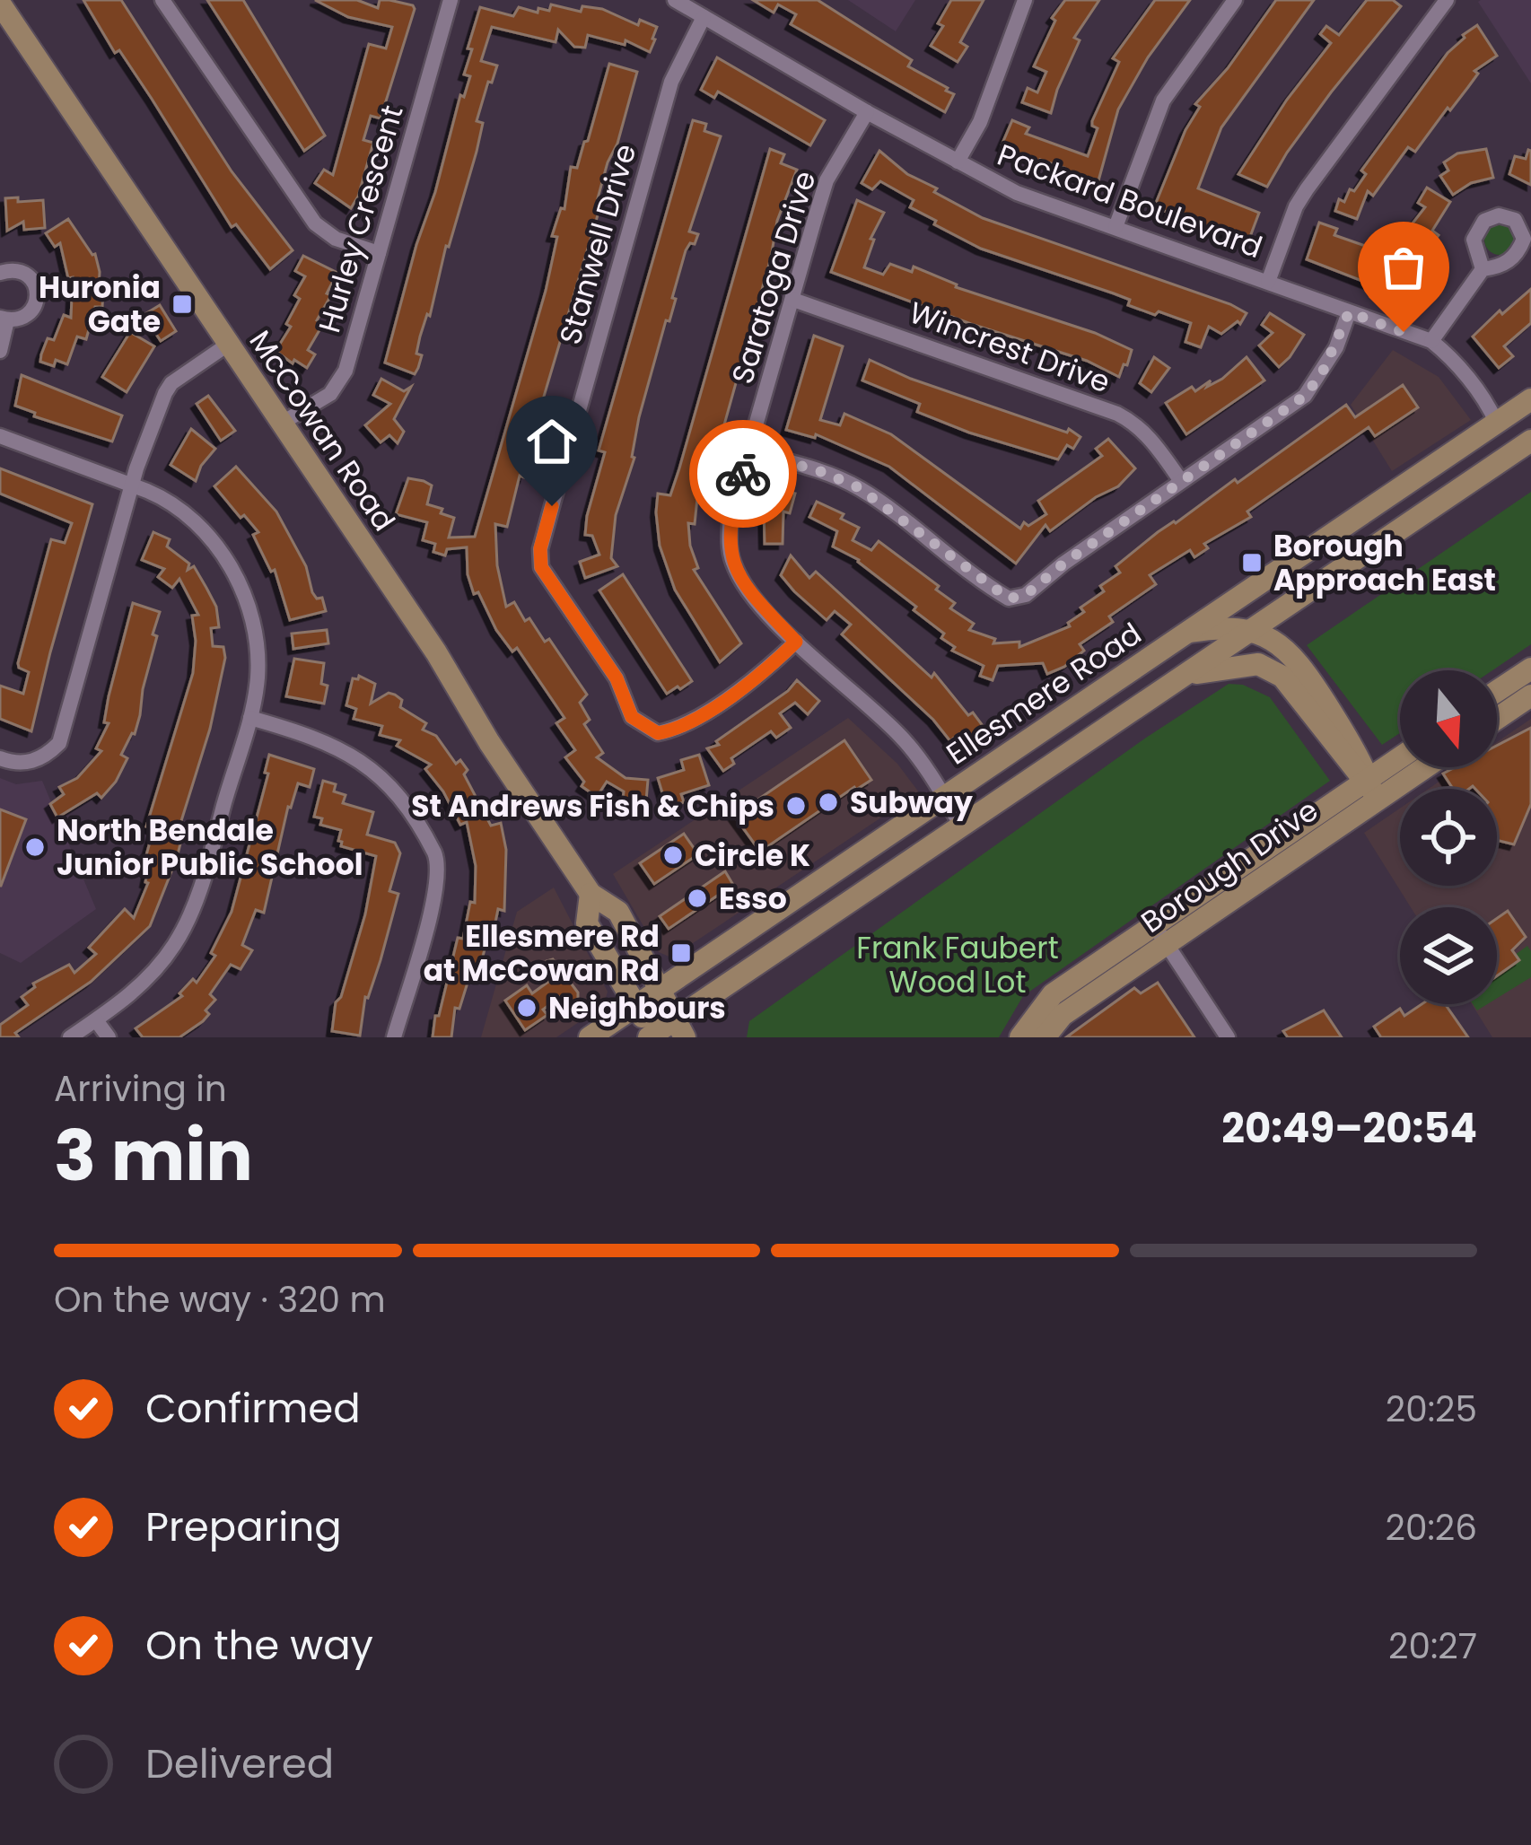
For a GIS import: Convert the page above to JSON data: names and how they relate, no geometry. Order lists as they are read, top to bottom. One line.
{"streets":{"main road":["McCowan Road","Ellesmere Road","Borough Drive"],"street":["Packard Boulevard","Hurley Crescent","Stanwell Drive","Saratoga Drive","Wincrest Drive"]},"crossings":[["Packard Boulevard","Stanwell Drive"],["Packard Boulevard","Saratoga Drive"],["Packard Boulevard","Ellesmere Road"],["Hurley Crescent","McCowan Road"],["Stanwell Drive","Saratoga Drive"],["Saratoga Drive","Wincrest Drive"],["Saratoga Drive","Ellesmere Road"],["McCowan Road","Ellesmere Road"]],"parks":["Frank Faubert Wood Lot"],"places":{"transit":["Huronia Gate","Borough Approach East","Ellesmere Rd at McCowan Rd"],"other":["Subway","St Andrews Fish & Chips","North Bendale Junior Public School","Circle K","Esso","Neighbours"]},"north":"bottom","page":{"heading":["3 min","Arriving in","20:49–20:54"],"bar":"On the way · 320 m","list":[["Confirmed","20:25"],["Preparing","20:26"],["On the way","20:27"],"Delivered"]}}
